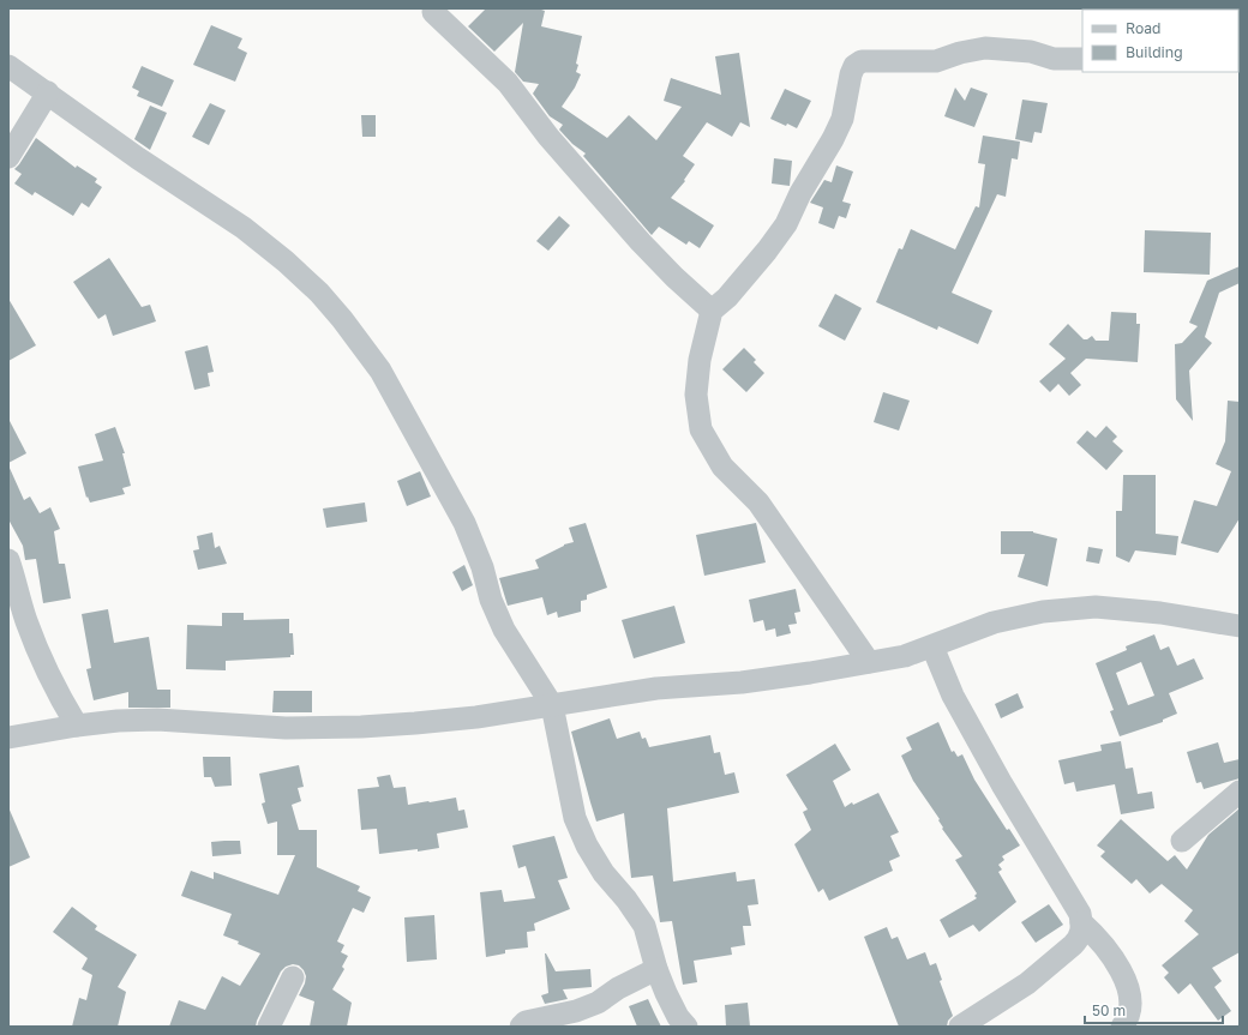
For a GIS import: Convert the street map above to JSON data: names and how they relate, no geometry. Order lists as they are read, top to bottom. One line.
{"legend":["Road","Building"],"scale_bar":"50 m"}
